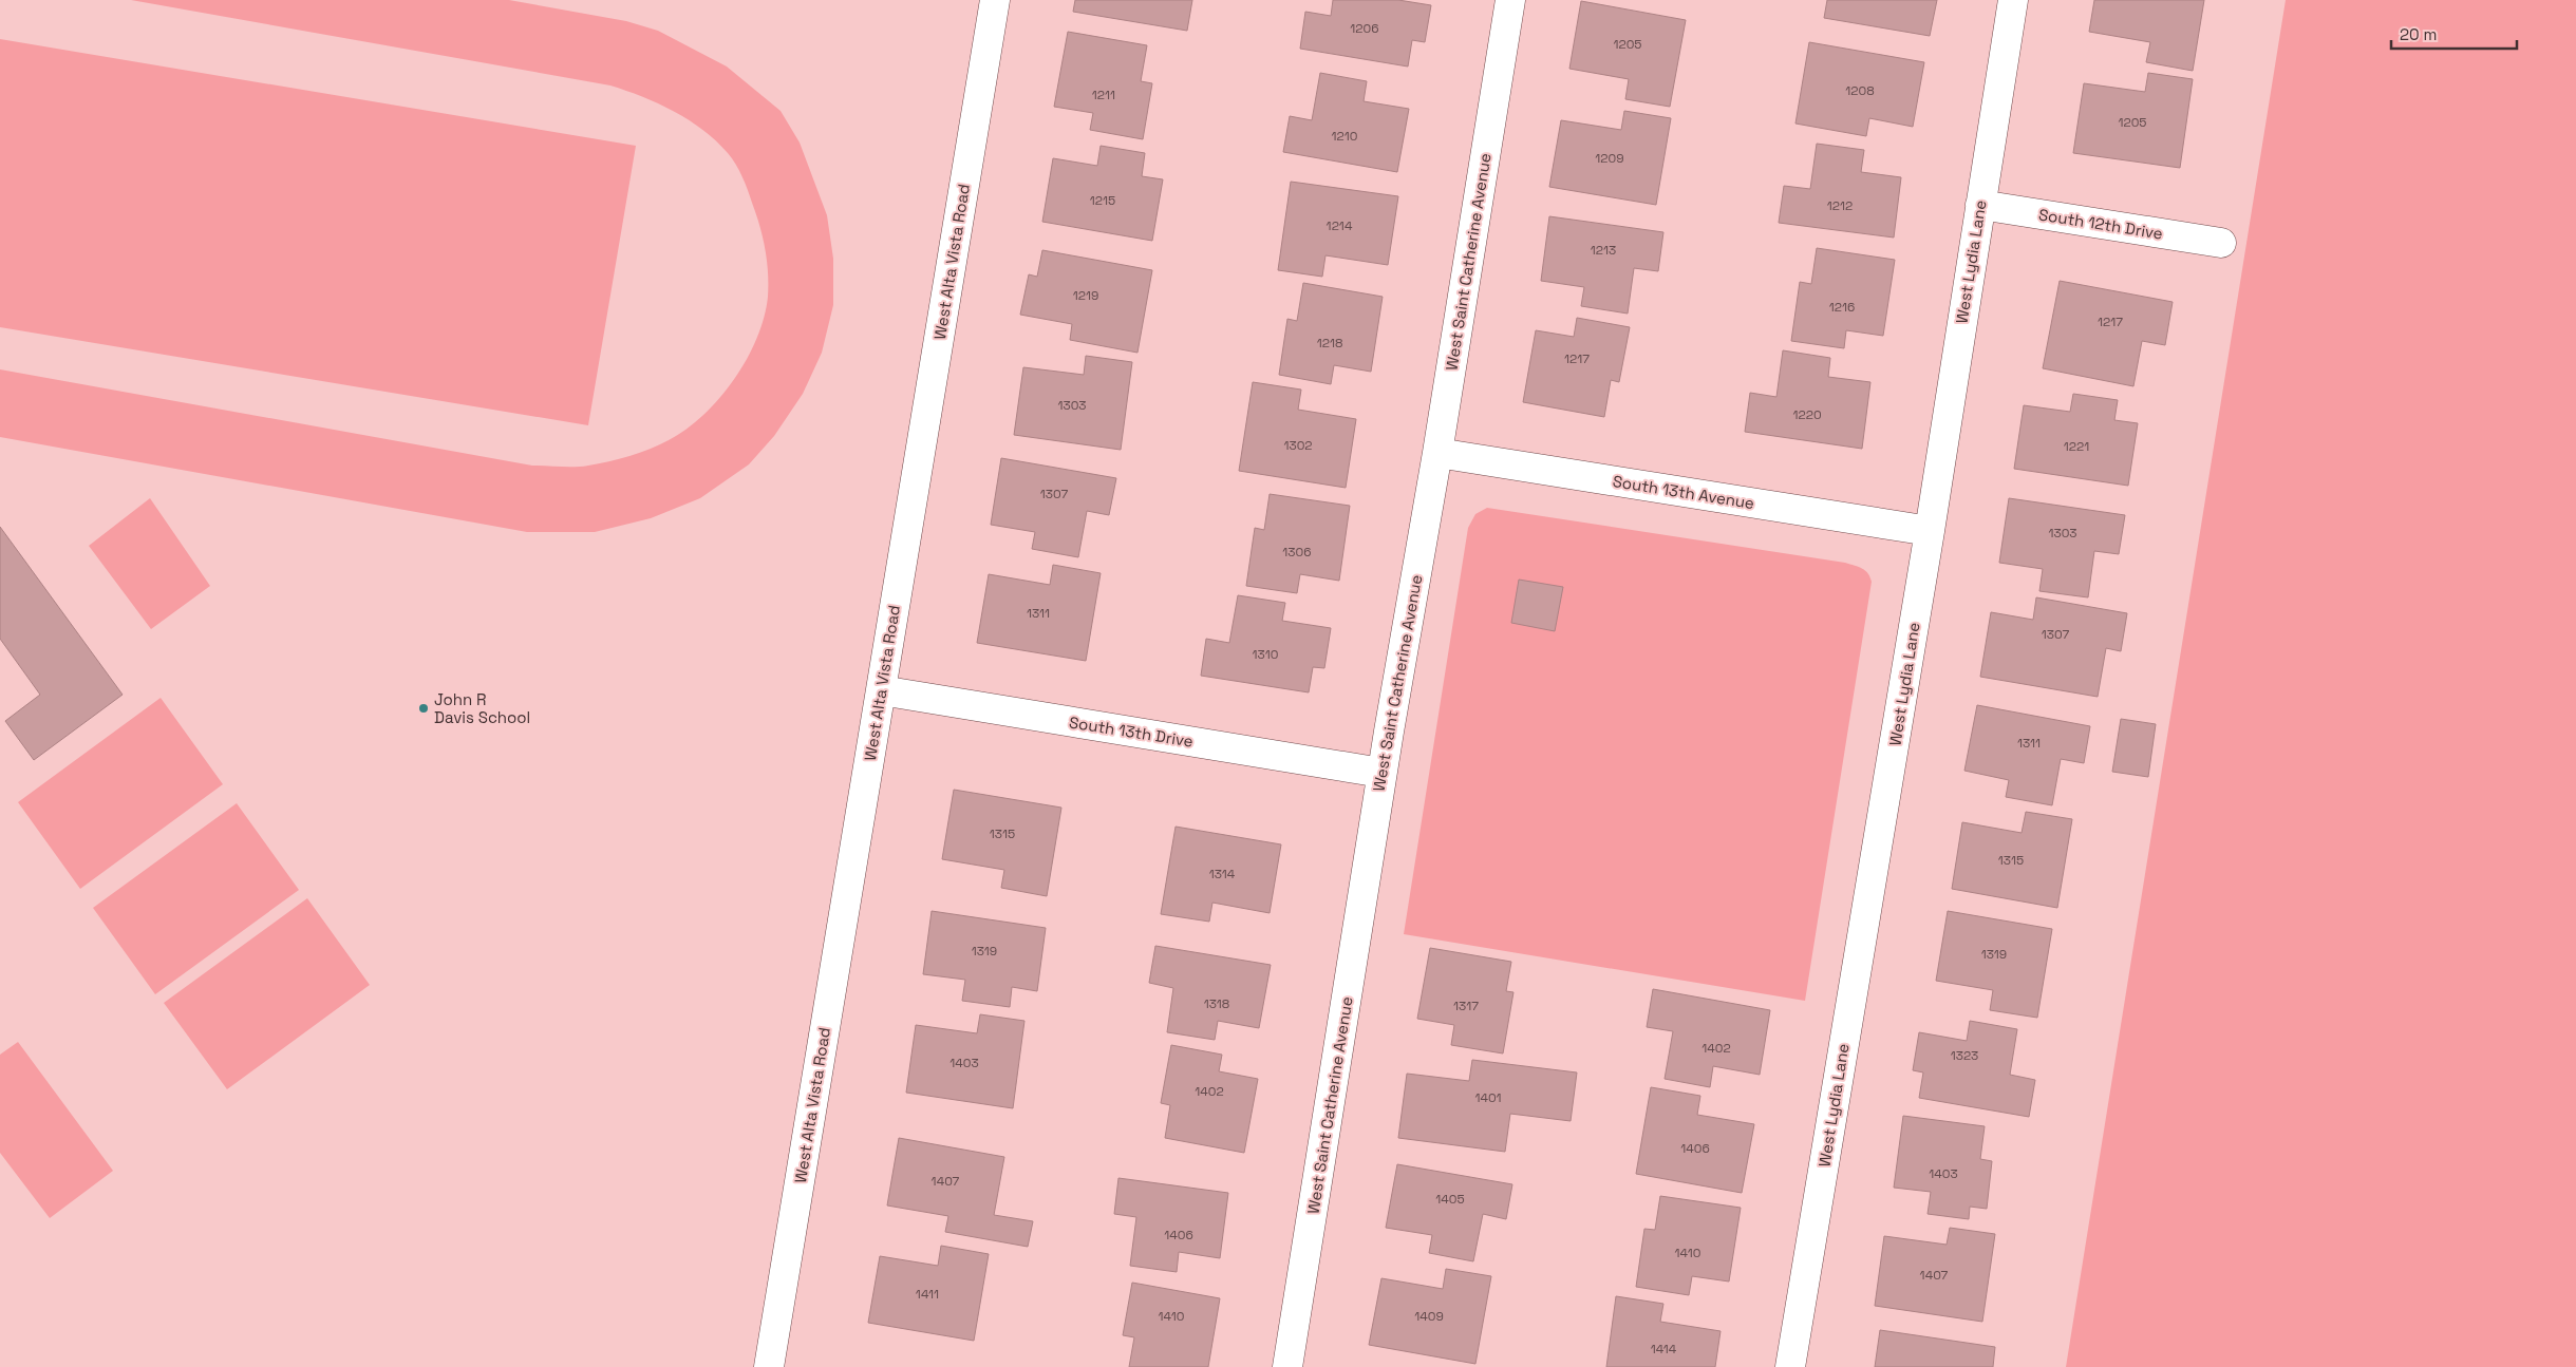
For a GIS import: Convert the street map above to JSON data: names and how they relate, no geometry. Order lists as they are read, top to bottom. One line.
{"streets":{"street":["South 12th Drive","West Alta Vista Road","West Saint Catherine Avenue","West Lydia Lane","South 13th Avenue","South 13th Drive"]},"crossings":[["South 12th Drive","West Lydia Lane"],["West Alta Vista Road","South 13th Drive"],["West Saint Catherine Avenue","South 13th Avenue"],["West Saint Catherine Avenue","South 13th Drive"],["West Lydia Lane","South 13th Avenue"]],"places":["John R Davis School"],"house_numbers":["1206","1205","1208","1211","1205","1210","1209","1215","1212","1214","1213","1219","1216","1217","1218","1217","1303","1220","1302","1221","1307","1303","1306","1311","1307","1310","1311","1315","1315","1314","1319","1319","1318","1317","1402","1323","1403","1402","1401","1406","1403","1407","1405","1406","1410","1407","1411","1410","1409","1414"],"scale_bar":"20 m"}
